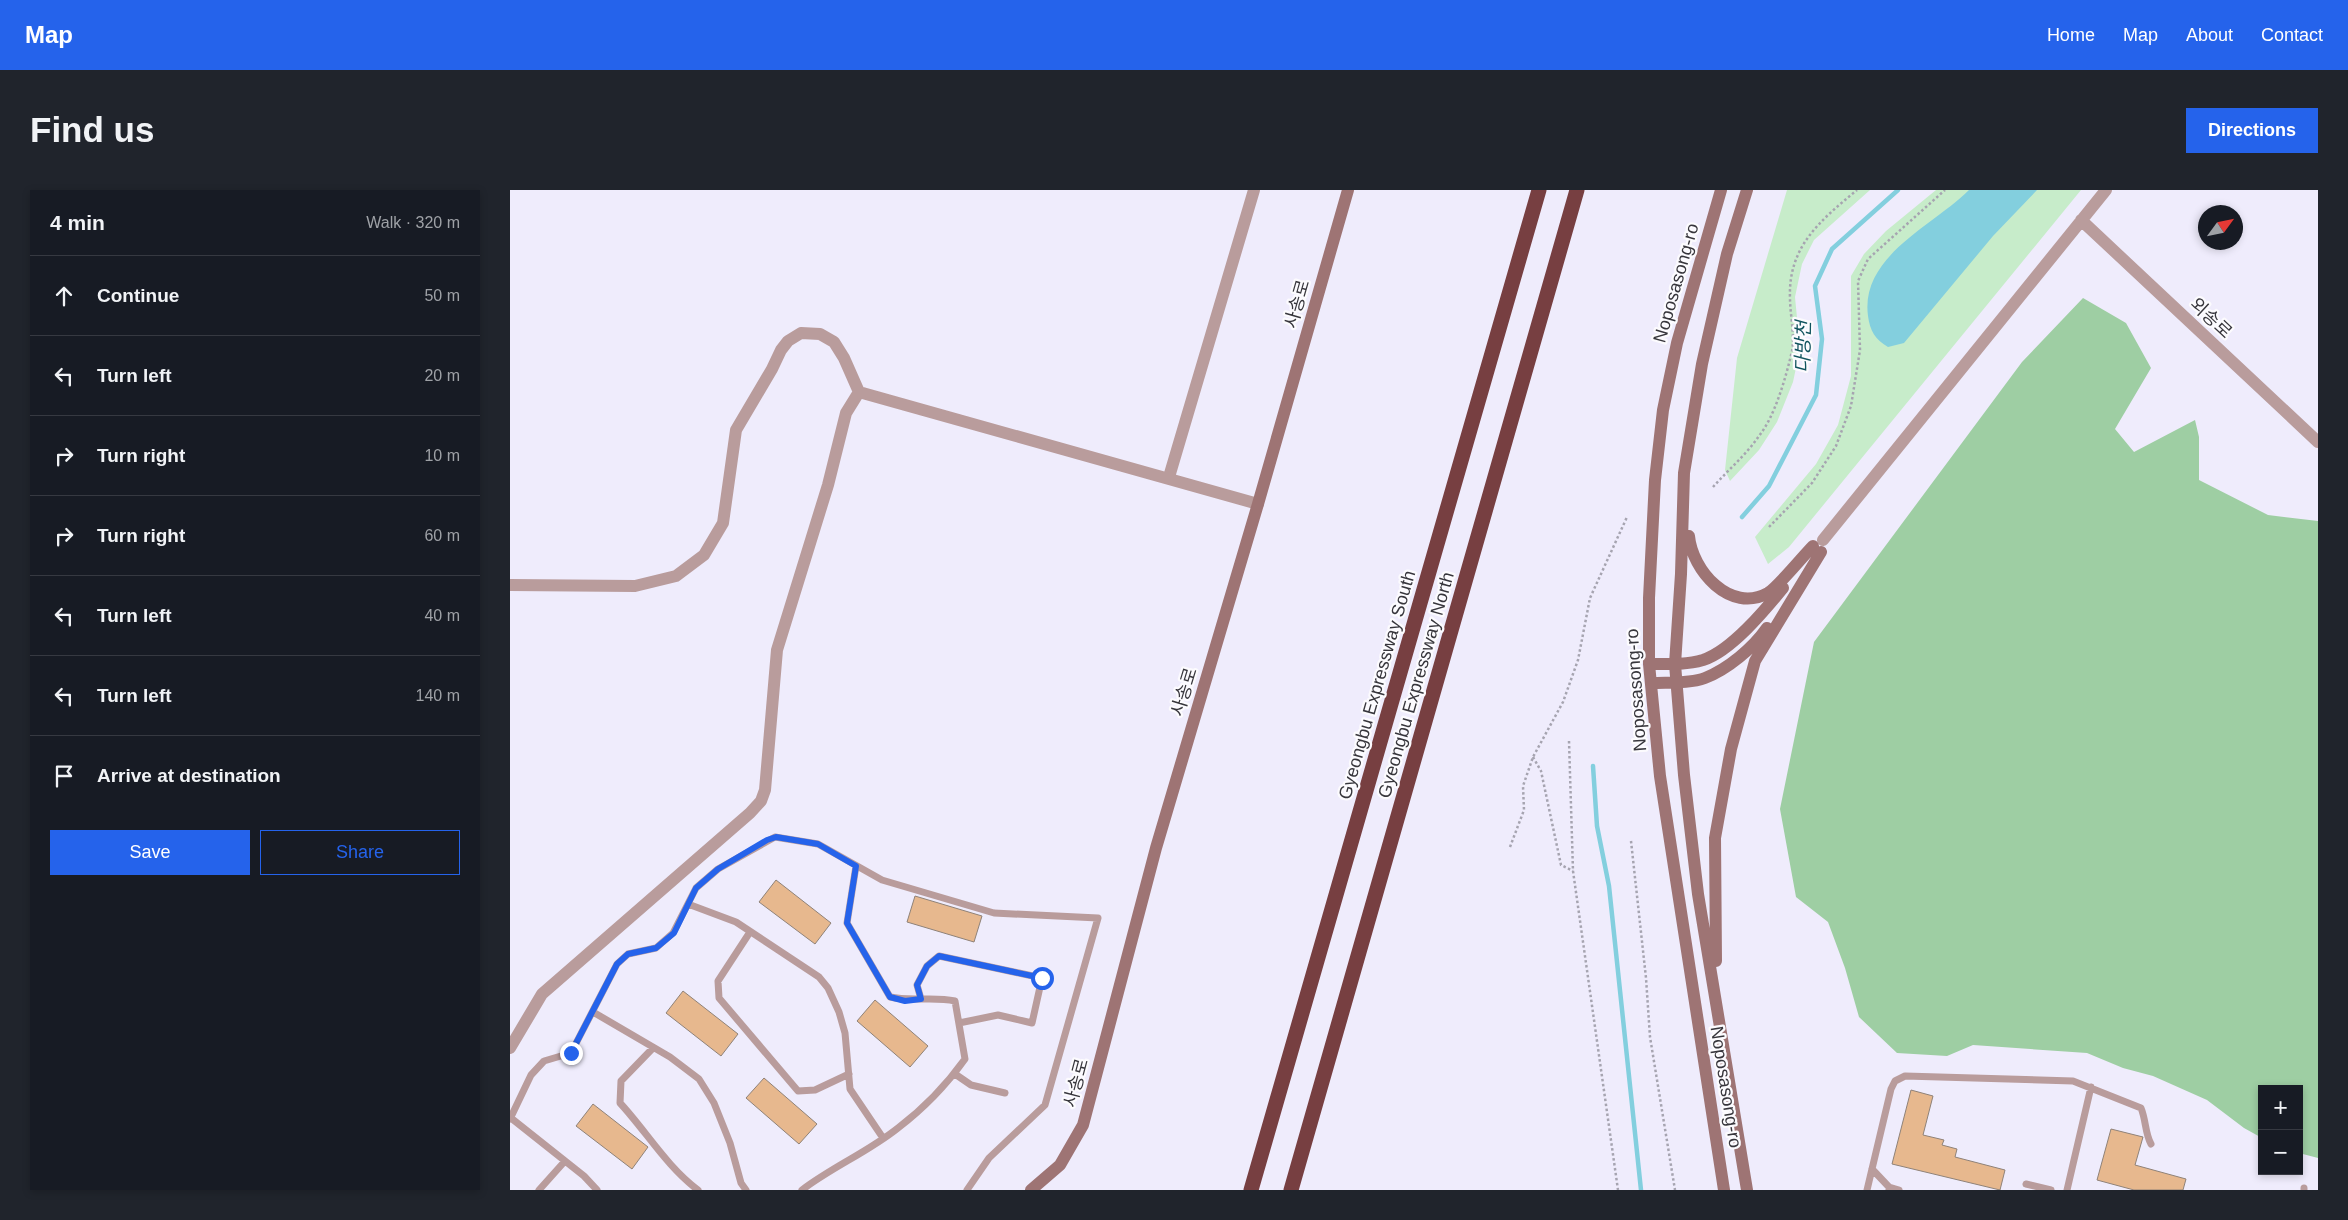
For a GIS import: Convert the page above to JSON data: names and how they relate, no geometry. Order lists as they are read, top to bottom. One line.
{"streets":{"highway":["Gyeongbu Expressway South","Gyeongbu Expressway North"],"main road":["Noposasong-ro","사송로"],"street":["외송로"]},"water":["다방천"],"north":"top right","page":{"header":"Map","nav":["Home","Map","About","Contact"],"buttons":["Directions",["Save","Share"]],"title":"Find us","heading":["4 min","Walk · 320 m"],"list":[["Continue","50 m"],["Turn left","20 m"],["Turn right","10 m"],["Turn right","60 m"],["Turn left","40 m"],["Turn left","140 m"],"Arrive at destination"],"map_buttons":["+","−"]}}
